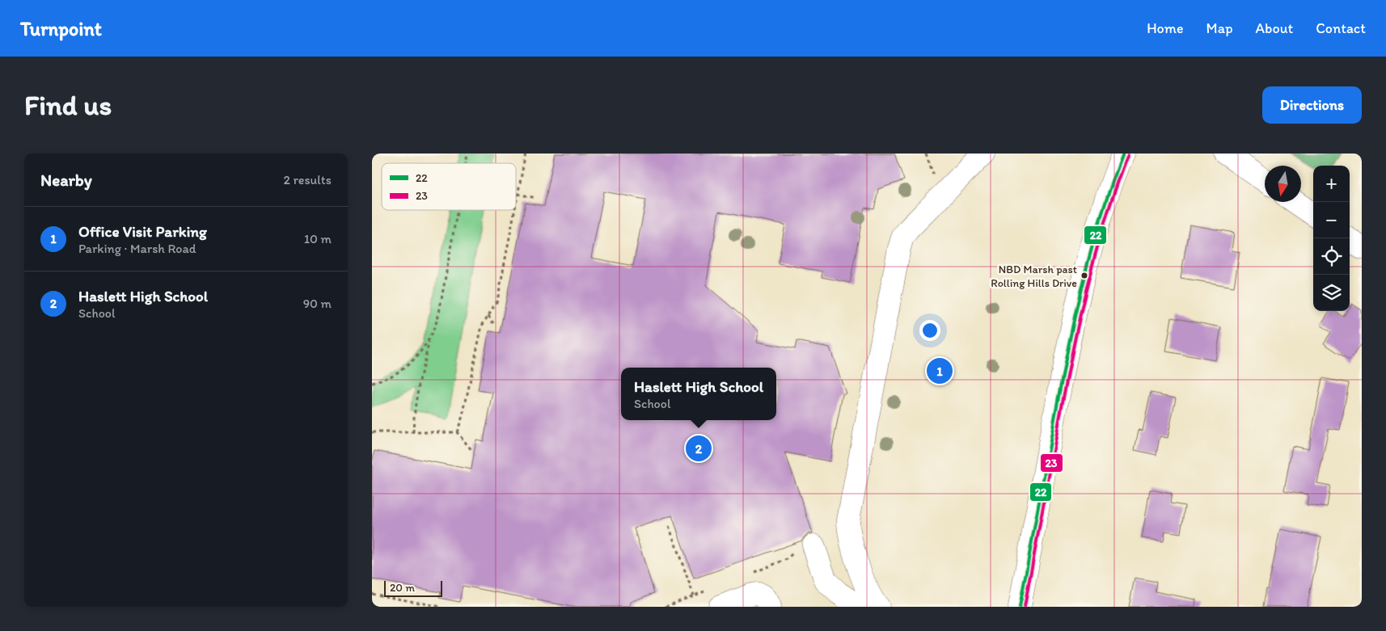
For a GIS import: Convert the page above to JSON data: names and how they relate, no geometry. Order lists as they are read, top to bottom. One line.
{"places":["NBD Marsh past Rolling Hills Drive"],"lines":["transit line 22","transit line 23"],"legend":["22","23"],"scale_bar":"20 m","north":"bottom","page":{"header":"Turnpoint","nav":["Home","Map","About","Contact"],"buttons":"Directions","title":"Find us","heading":["Nearby","2 results"],"map_buttons":["+","−"],"list":[{"mark":"1","name":"Office Visit Parking","note":"Parking · Marsh Road","value":"10 m"},{"mark":"2","name":"Haslett High School","note":"School","value":"90 m"}],"pins":["1","2"],"popup":["Haslett High School","School"],"scale":"20 m"}}
